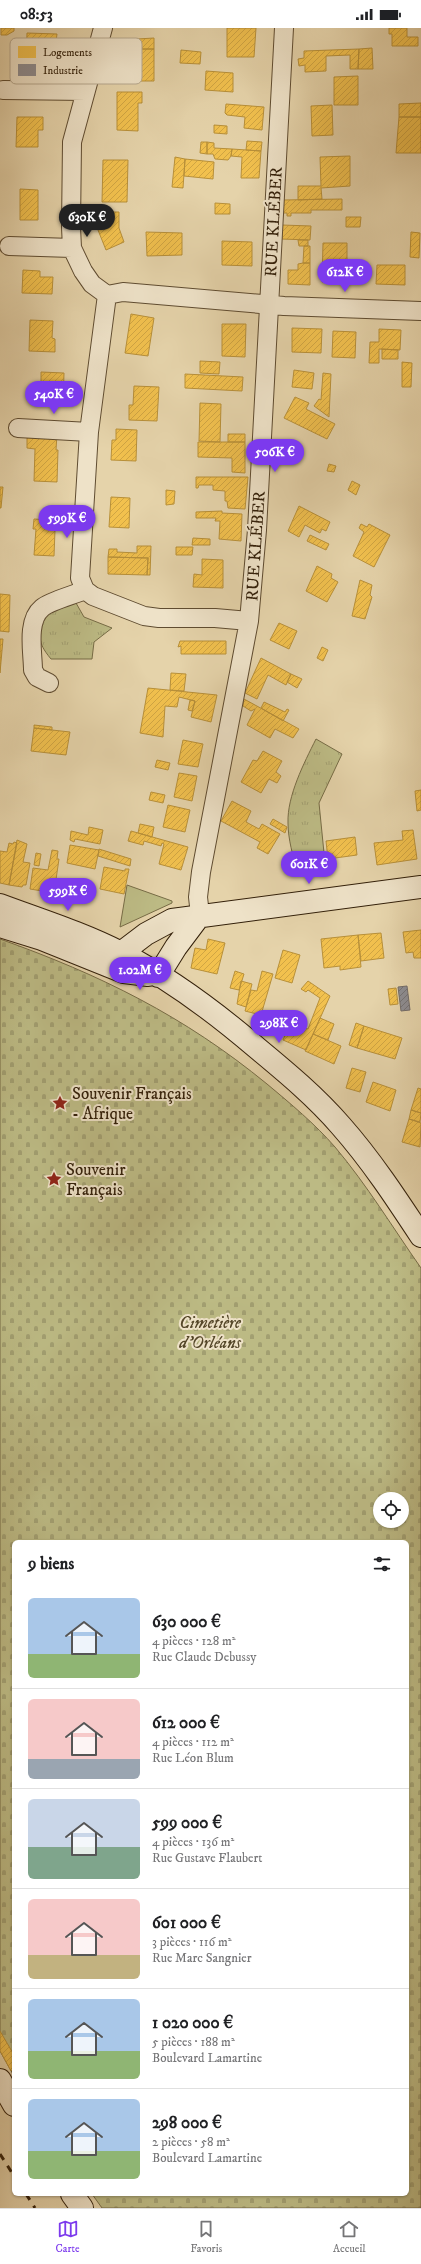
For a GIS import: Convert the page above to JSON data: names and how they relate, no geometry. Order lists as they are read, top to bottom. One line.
{"streets":{"street":["RUE KLÉBER"]},"parks":["Cimetière d'Orléans"],"places":{"place":["Souvenir Français - Afrique","Souvenir Français"]},"legend":["Logements","Industrie"],"page":{"status":"08:53","price":["630K €","612K €","540K €","506K €","599K €","601K €","599K €","1.02M €","298K €"],"heading":"9 biens","list":[{"name":"630 000 €","note":"4 pièces · 128 m² · Rue Claude Debussy"},{"name":"612 000 €","note":"4 pièces · 112 m² · Rue Léon Blum"},{"name":"599 000 €","note":"4 pièces · 136 m² · Rue Gustave Flaubert"},{"name":"601 000 €","note":"3 pièces · 116 m² · Rue Marc Sangnier"},{"name":"1 020 000 €","note":"5 pièces · 188 m² · Boulevard Lamartine"},{"name":"298 000 €","note":"2 pièces · 58 m² · Boulevard Lamartine"}],"tabs":["Carte","Favoris","Accueil"]}}
